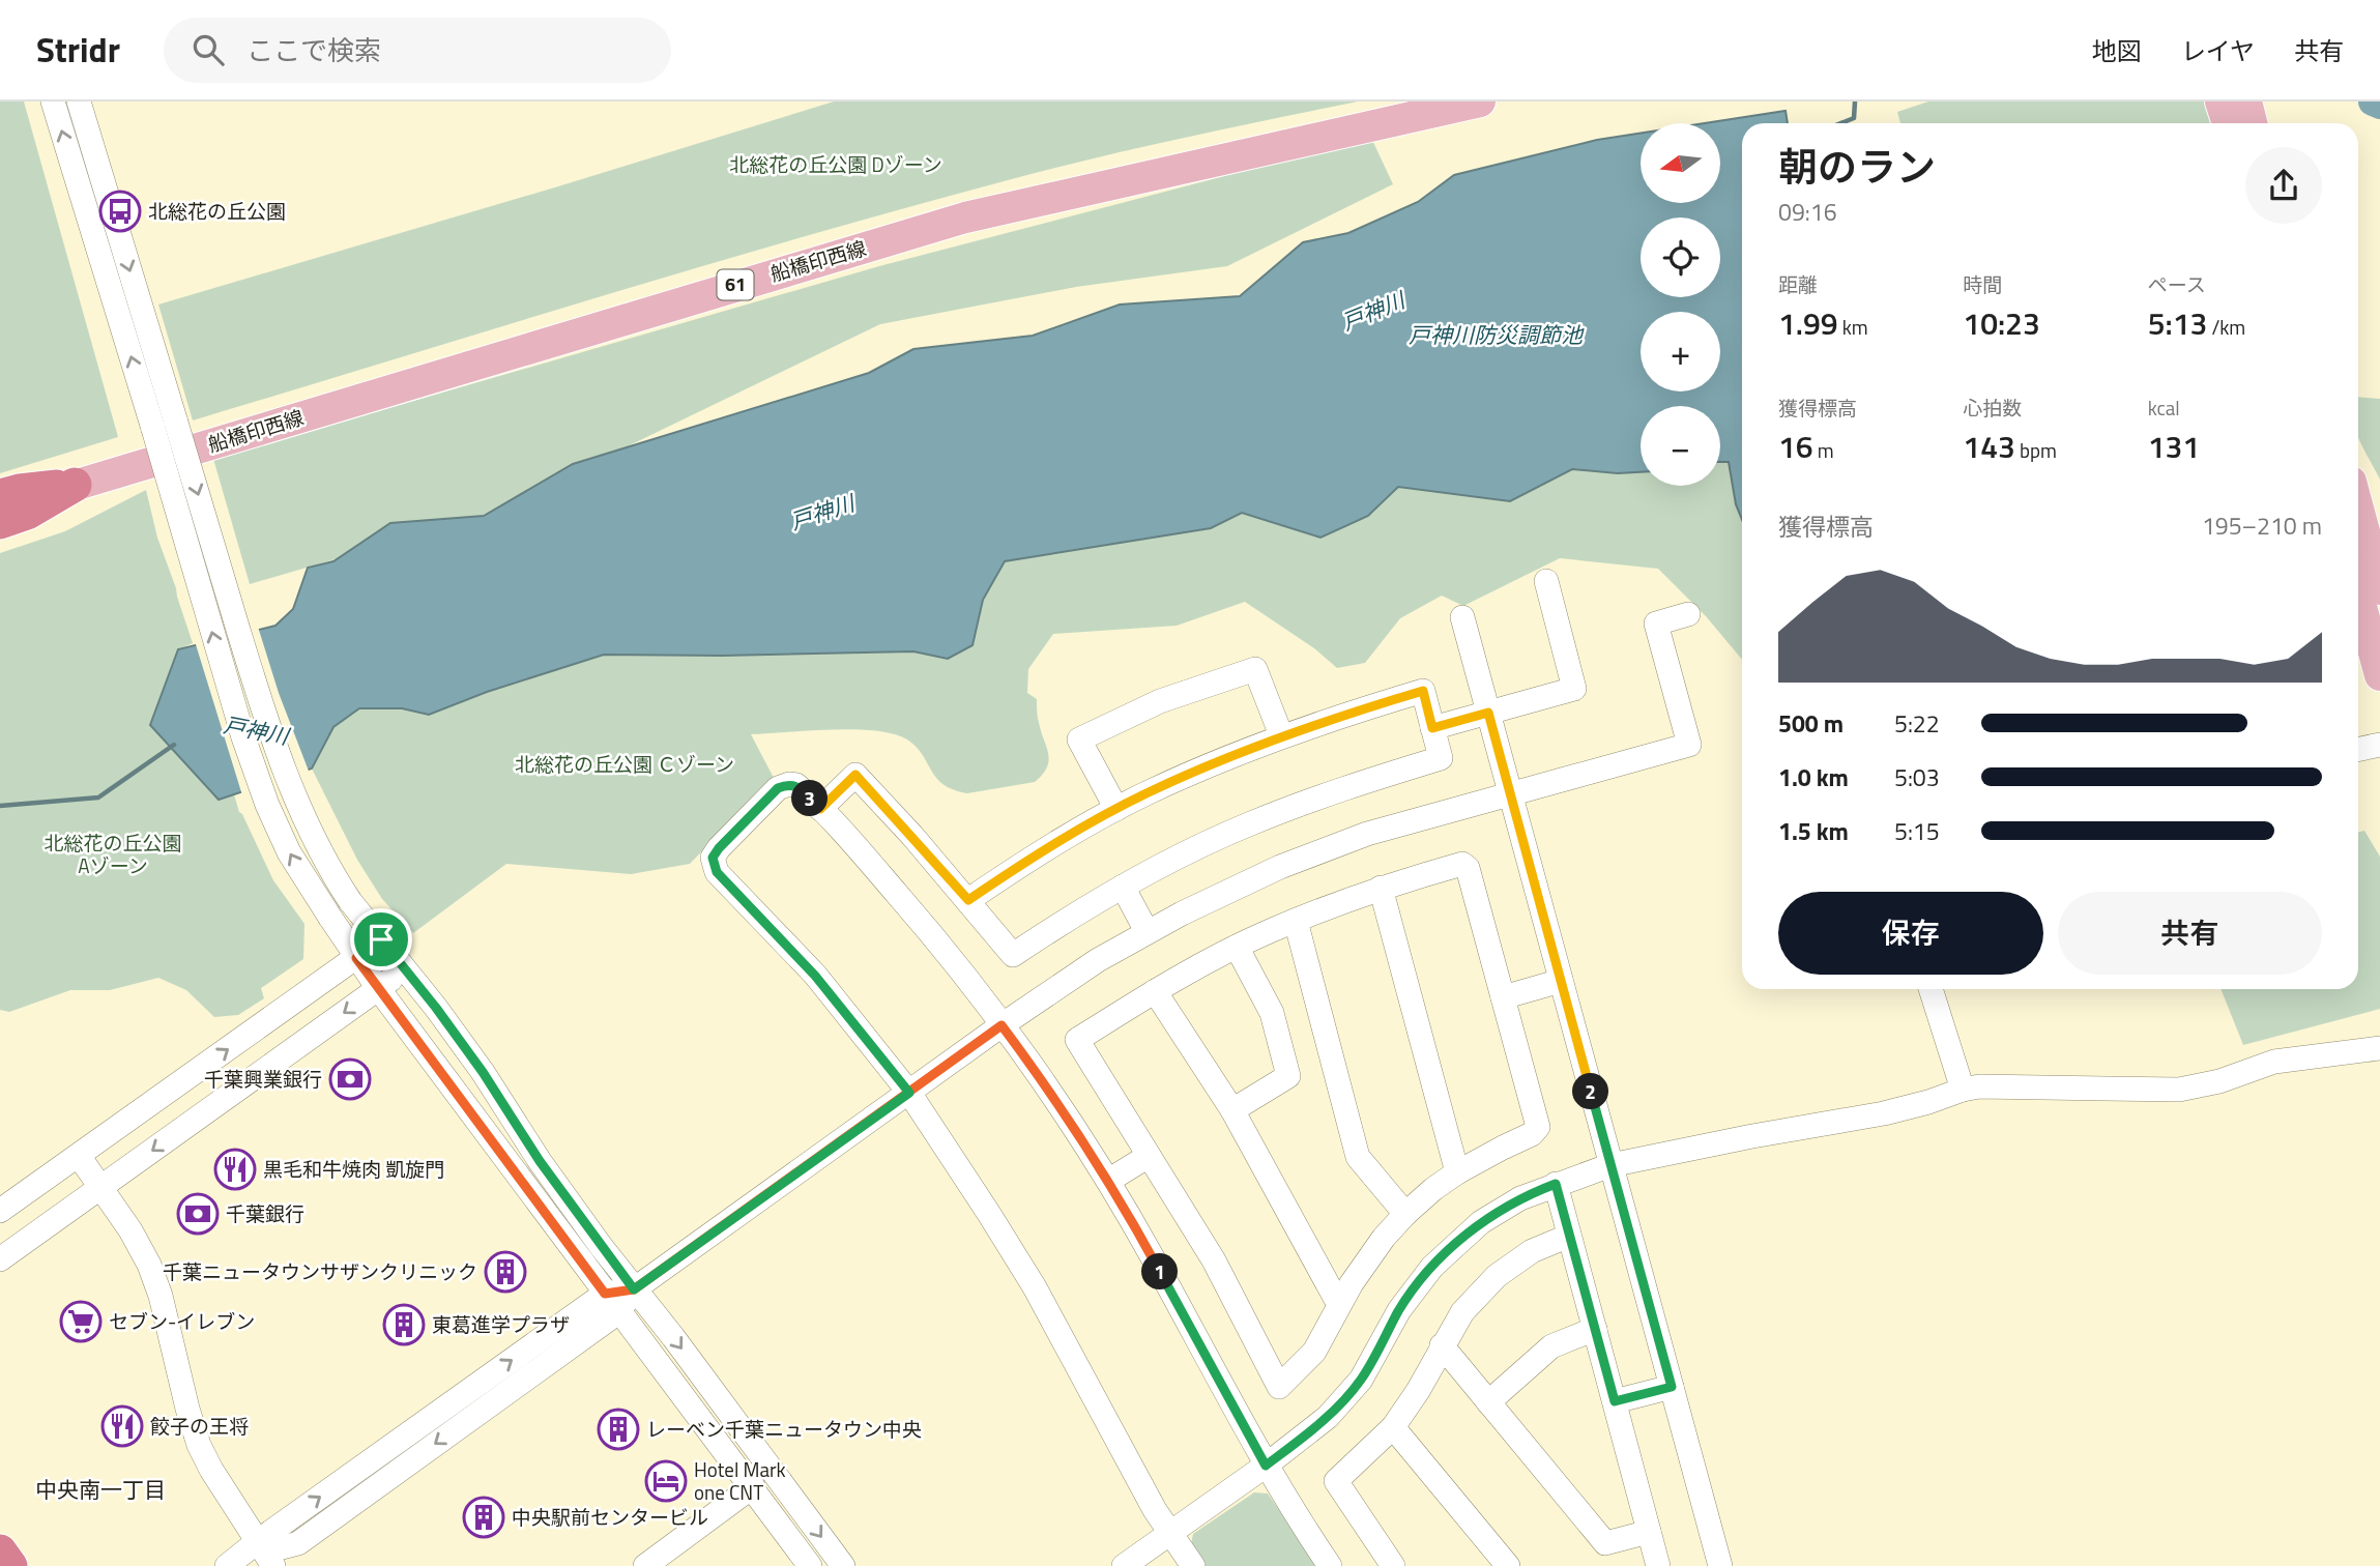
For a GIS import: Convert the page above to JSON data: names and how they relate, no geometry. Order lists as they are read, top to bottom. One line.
{"streets":{"main road":["船橋印西線","61"]},"districts":["中央南一丁目"],"water":["戸神川","戸神川防災調節池"],"parks":["北総花の丘公園 Dゾーン","北総花の丘公園 Ｃゾーン","北総花の丘公園 Aゾーン"],"places":{"bus stop":["北総花の丘公園"],"bank":["千葉興業銀行","千葉銀行"],"restaurant":["黒毛和牛焼肉 凱旋門","餃子の王将"],"building":["千葉ニュータウンサザンクリニック","東葛進学プラザ","レーベン千葉ニュータウン中央","中央駅前センタービル"],"supermarket":["セブン-イレブン"],"hotel":["Hotel Mark one CNT"]},"north":"left","page":{"header":"Stridr","search":"ここで検索","nav":["地図","レイヤ","共有"],"map_buttons":["+","−"],"heading":["朝のラン","09:16"],"stats":[["距離","1.99 km"],["時間","10:23"],["ペース","5:13 /km"],["獲得標高","16 m"],["心拍数","143 bpm"],["kcal","131"]],"chart":["獲得標高","195–210 m"],"list":[{"name":"500 m","note":"5:22"},{"name":"1.0 km","note":"5:03"},{"name":"1.5 km","note":"5:15"}],"pins":["3","2","1"],"buttons":["保存","共有"]}}
